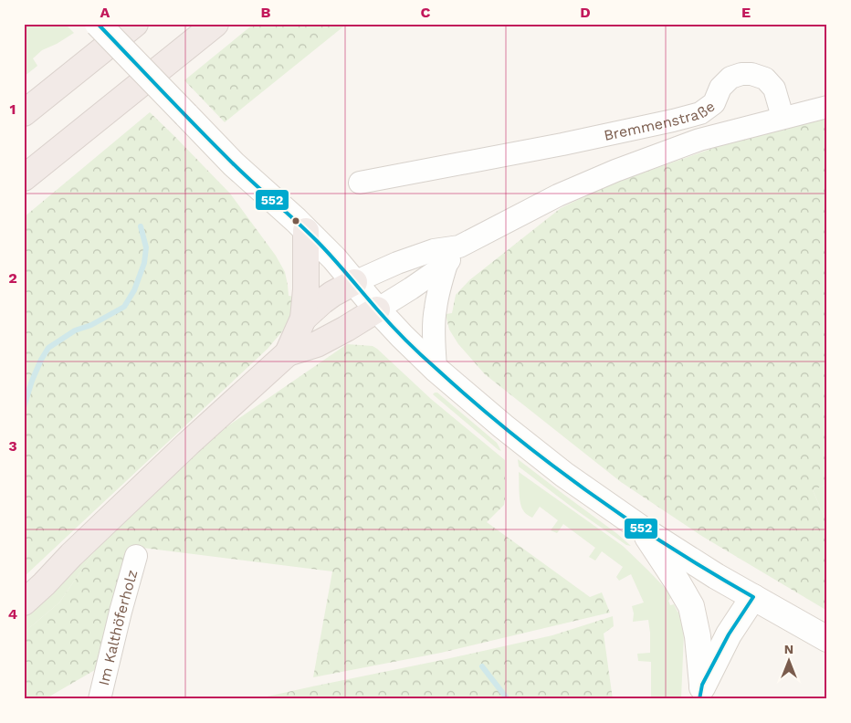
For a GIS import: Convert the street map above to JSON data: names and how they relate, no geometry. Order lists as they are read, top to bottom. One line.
{"streets":{"street":["Bremmenstraße","Im Kalthöferholz"]},"lines":["transit line 552"],"north":"top","grid":{"columns":["A","B","C","D","E"],"rows":["1","2","3","4"]}}
